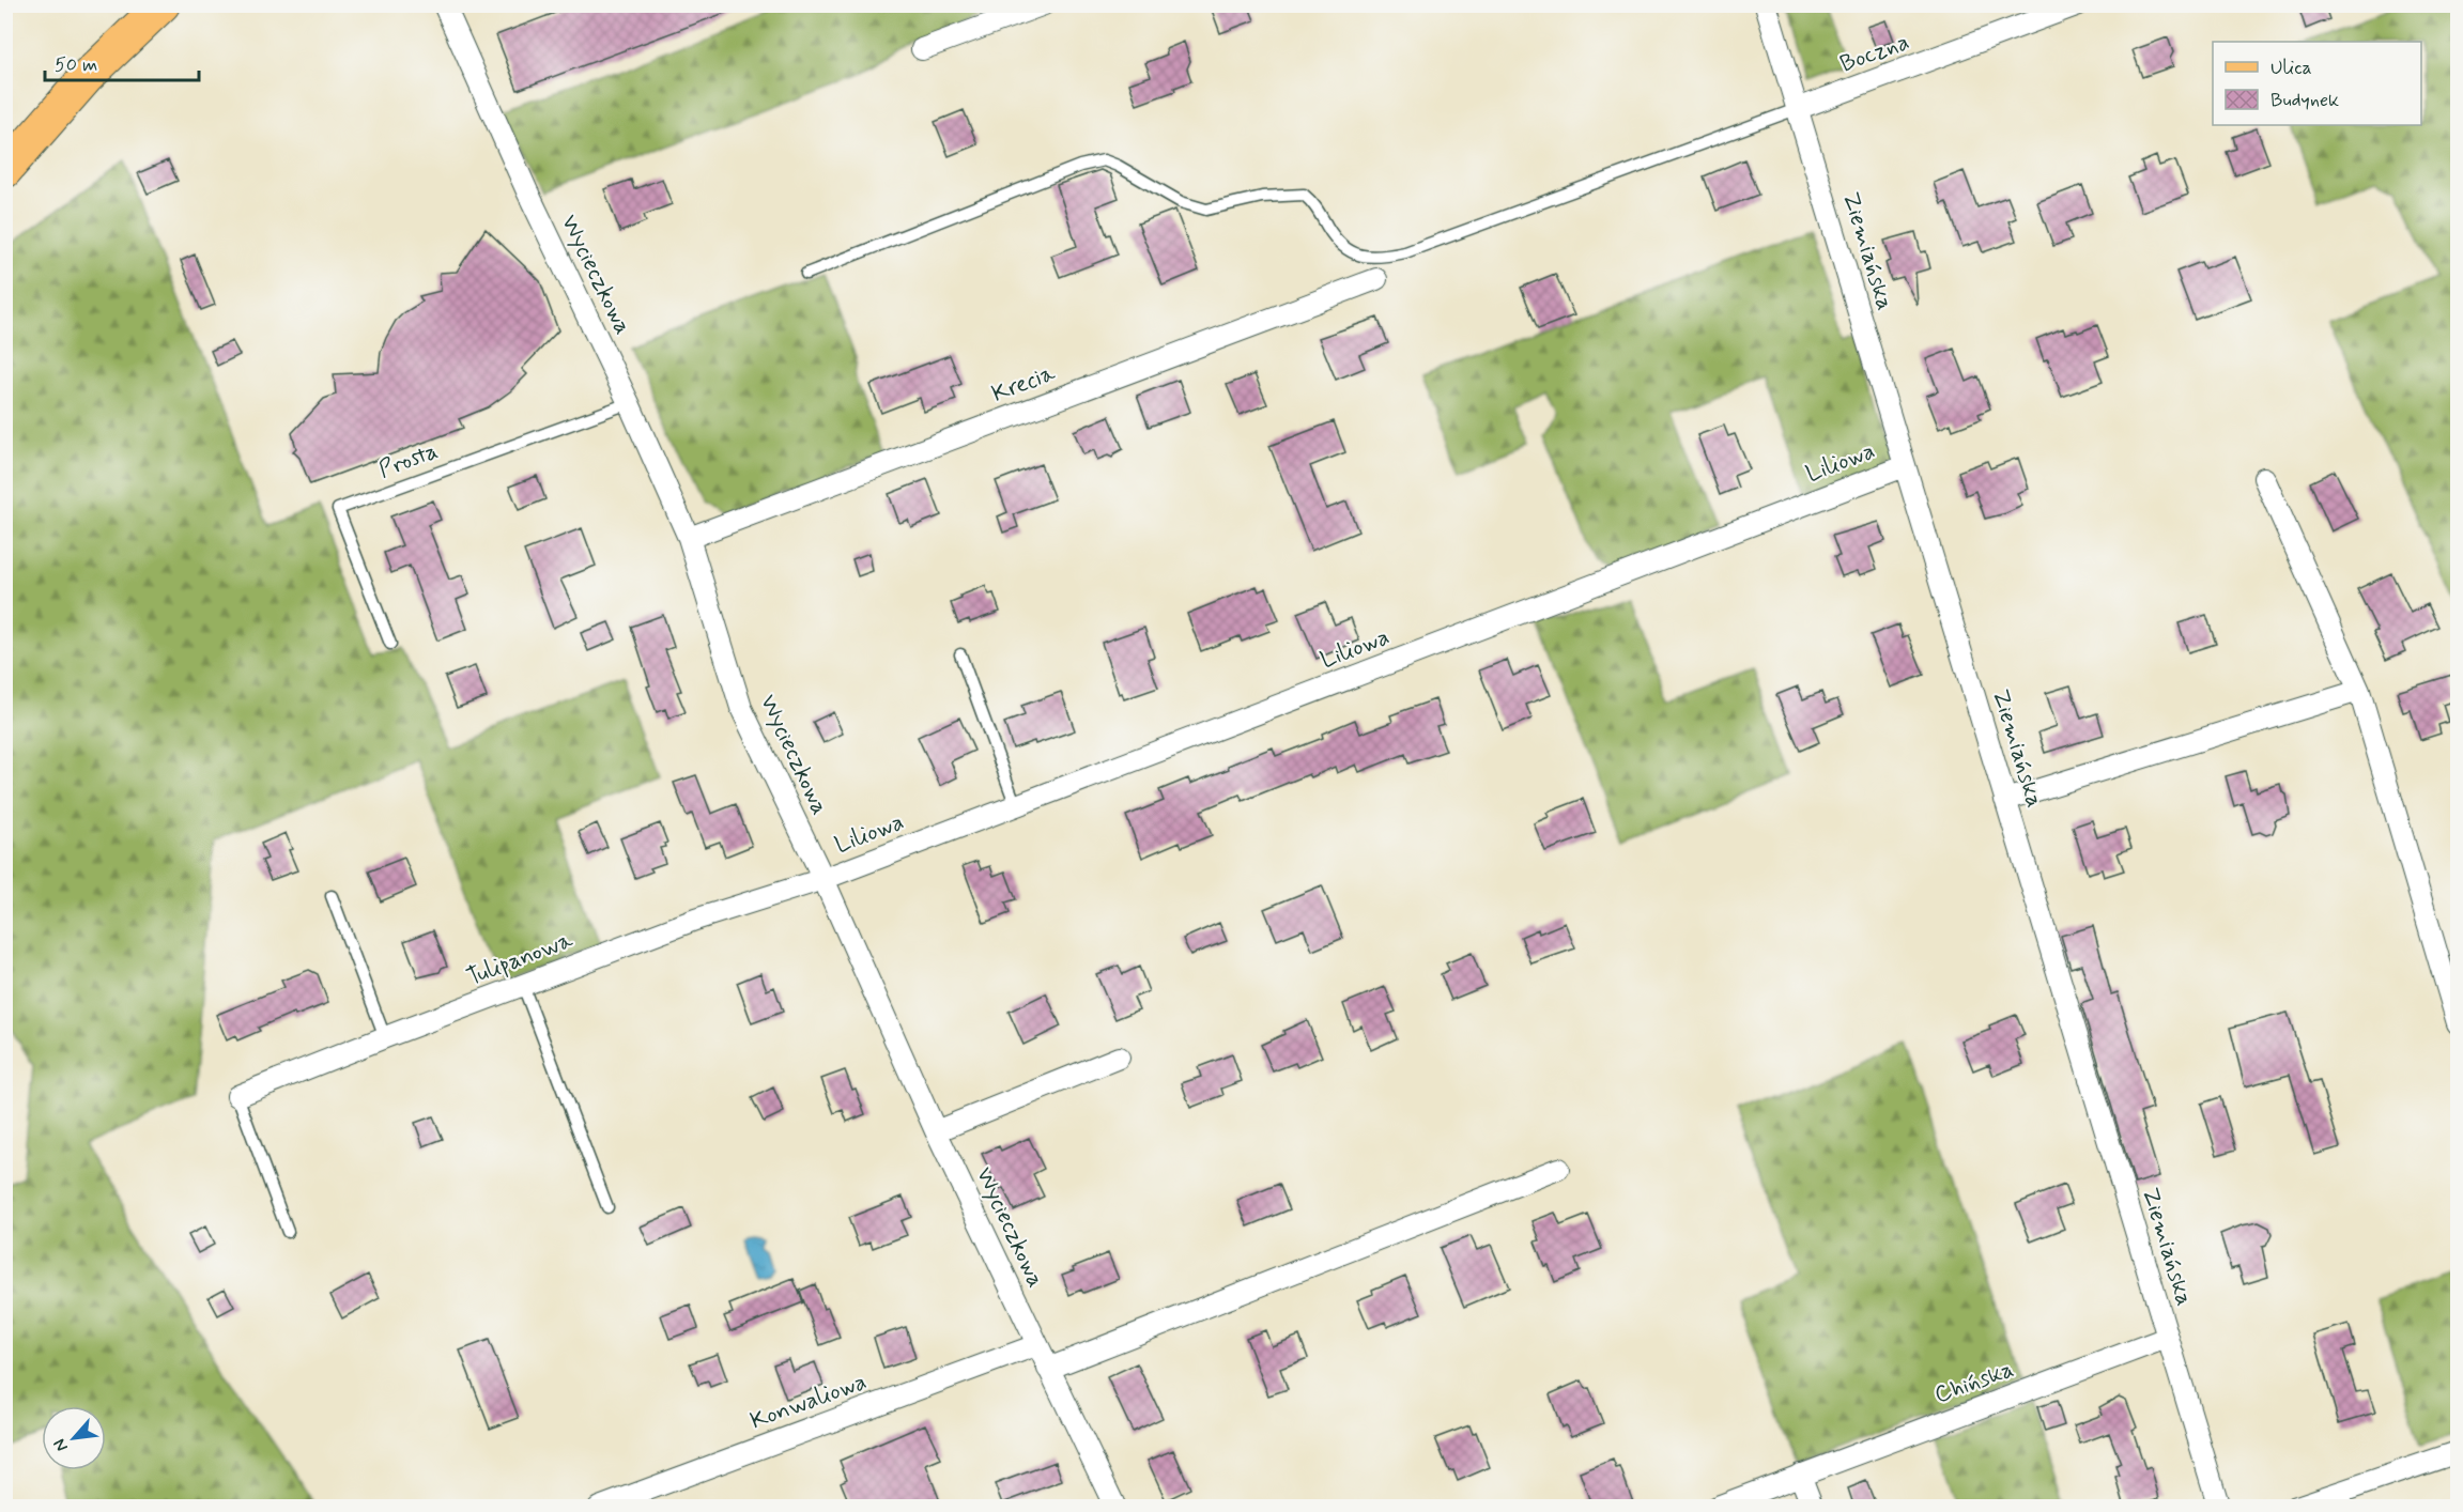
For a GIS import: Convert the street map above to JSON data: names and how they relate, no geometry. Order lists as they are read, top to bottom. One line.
{"streets":{"street":["Boczna","Ziemiańska","Wycieczkowa","Krecia","Liliowa","Tulipanowa","Chińska","Konwaliowa"],"lane":["Prosta"]},"crossings":[["Boczna","Ziemiańska"],["Ziemiańska","Liliowa"],["Ziemiańska","Chińska"],["Wycieczkowa","Krecia"],["Wycieczkowa","Prosta"],["Wycieczkowa","Liliowa"],["Wycieczkowa","Tulipanowa"],["Wycieczkowa","Konwaliowa"],["Liliowa","Tulipanowa"]],"legend":["Ulica","Budynek"],"scale_bar":"50 m","north":"bottom left"}
